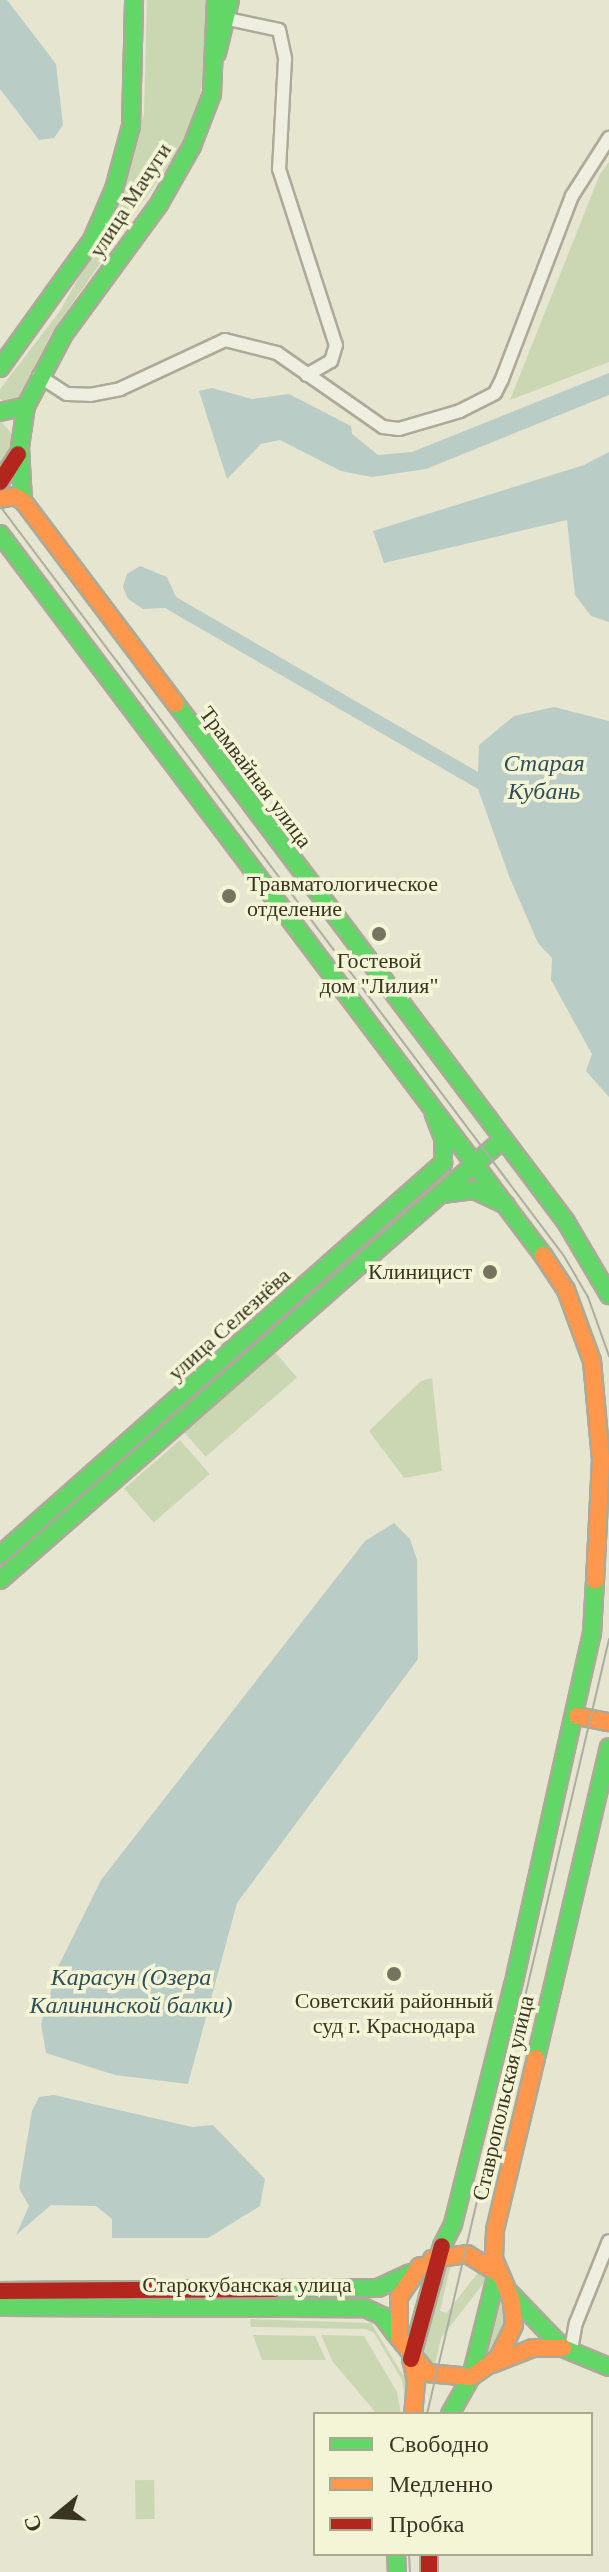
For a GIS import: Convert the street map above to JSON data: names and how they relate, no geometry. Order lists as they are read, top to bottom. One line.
{"streets":{"main road":["улица Мачуги","Трамвайная улица","улица Селезнёва","Ставропольская улица","Старокубанская улица"]},"crossings":[["улица Мачуги","Трамвайная улица"],["Трамвайная улица","улица Селезнёва"],["Ставропольская улица","Старокубанская улица"]],"water":["Старая Кубань","Карасун (Озера Калининской балки)"],"places":["Травматологическое отделение","Гостевой дом \"Лилия\"","Клиницист","Советский районный суд г. Краснодара"],"legend":["Свободно","Медленно","Пробка"],"north":"left"}
